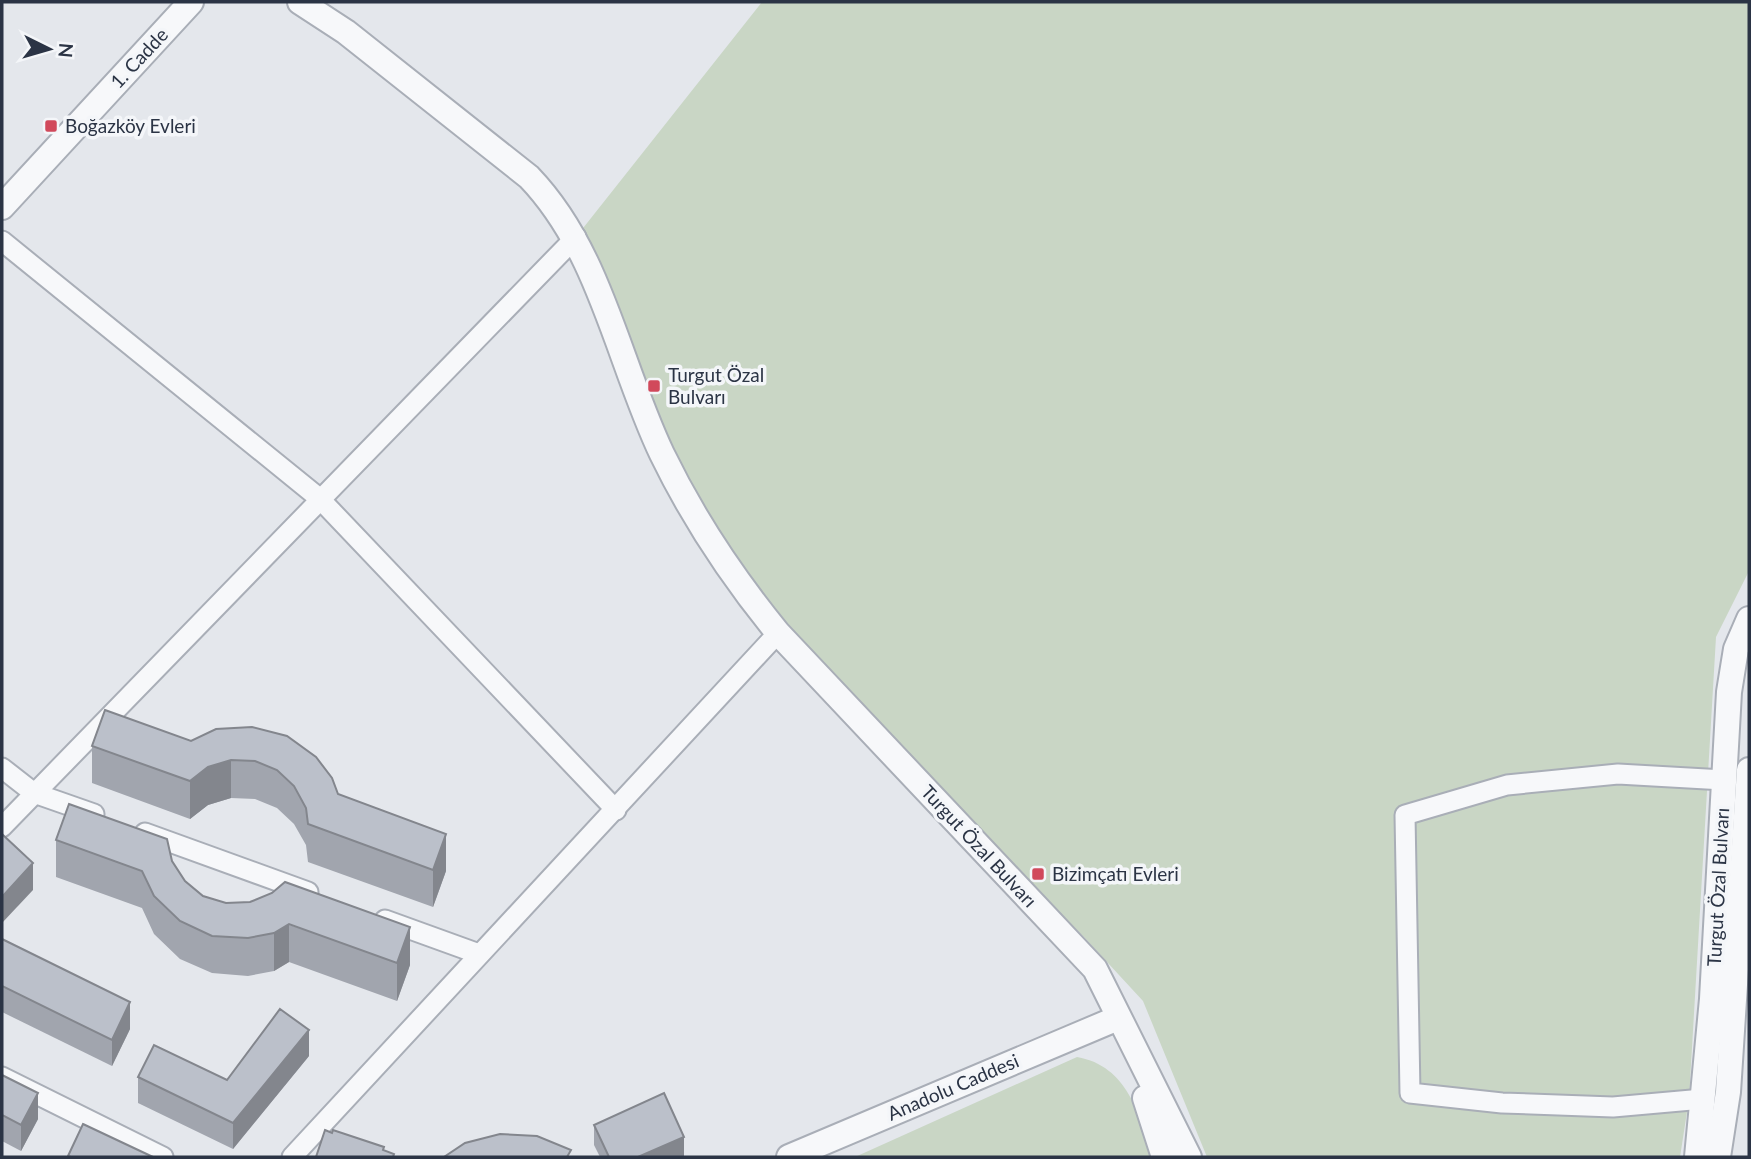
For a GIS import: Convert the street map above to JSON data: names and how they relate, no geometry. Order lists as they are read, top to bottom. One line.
{"streets":{"street":["1. Cadde","Turgut Özal Bulvarı","Anadolu Caddesi"]},"crossings":[["Turgut Özal Bulvarı","Anadolu Caddesi"]],"places":{"transit":["Boğazköy Evleri","Turgut Özal Bulvarı","Bizimçatı Evleri"]},"north":"right"}
